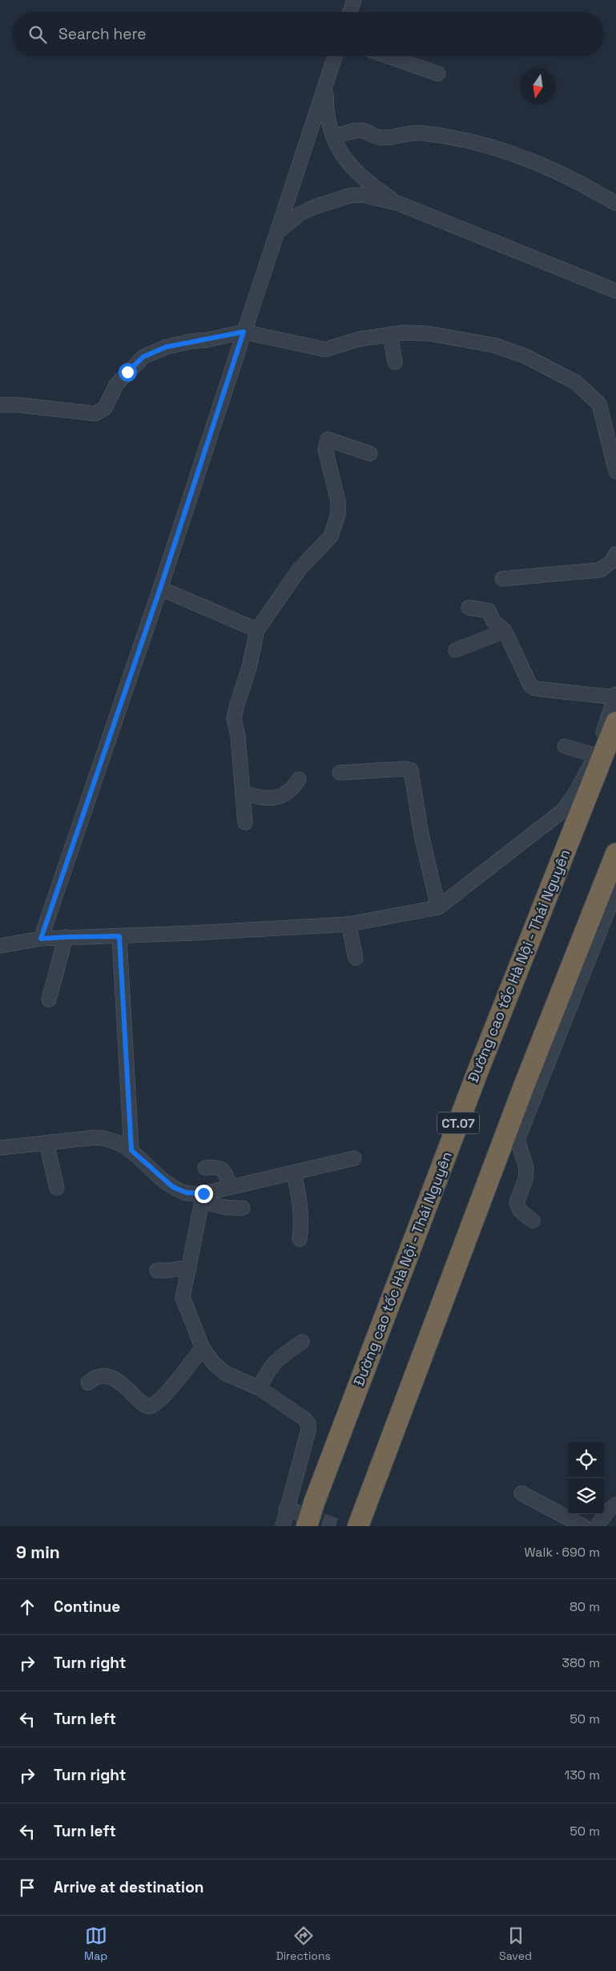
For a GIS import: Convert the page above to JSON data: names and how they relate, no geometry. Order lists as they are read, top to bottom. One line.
{"streets":{"highway":["Đường cao tốc Hà Nội - Thái Nguyên","CT.07"]},"north":"bottom","page":{"search":"Search here","heading":["9 min","Walk · 690 m"],"list":[["Continue","80 m"],["Turn right","380 m"],["Turn left","50 m"],["Turn right","130 m"],["Turn left","50 m"],"Arrive at destination"],"nav":["Map","Directions","Saved"]}}
